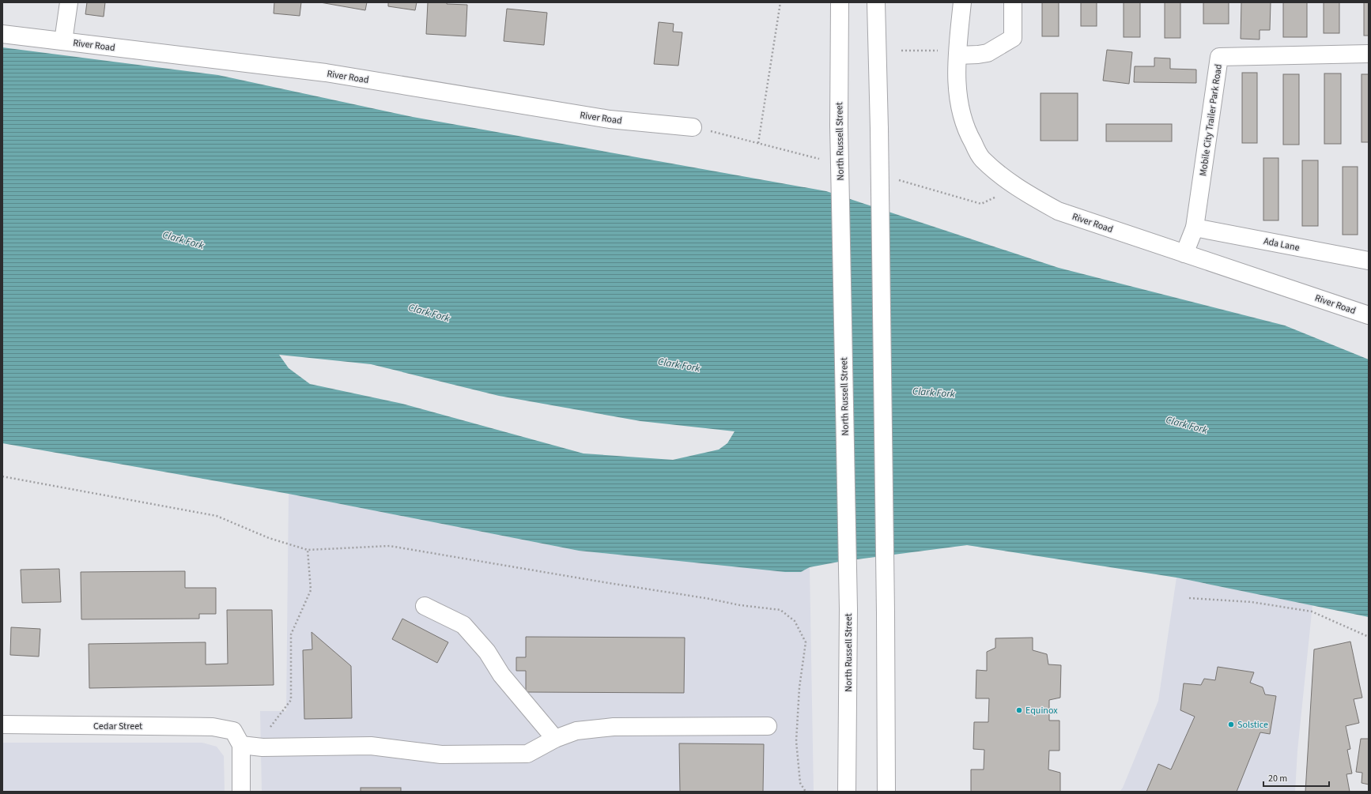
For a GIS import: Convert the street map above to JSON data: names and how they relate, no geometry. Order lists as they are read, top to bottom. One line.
{"streets":{"street":["River Road","Mobile City Trailer Park Road","North Russell Street","Ada Lane","Cedar Street"]},"crossings":[["River Road","Mobile City Trailer Park Road"],["Mobile City Trailer Park Road","Ada Lane"]],"water":["Clark Fork"],"places":["Equinox","Solstice"],"scale_bar":"20 m"}
